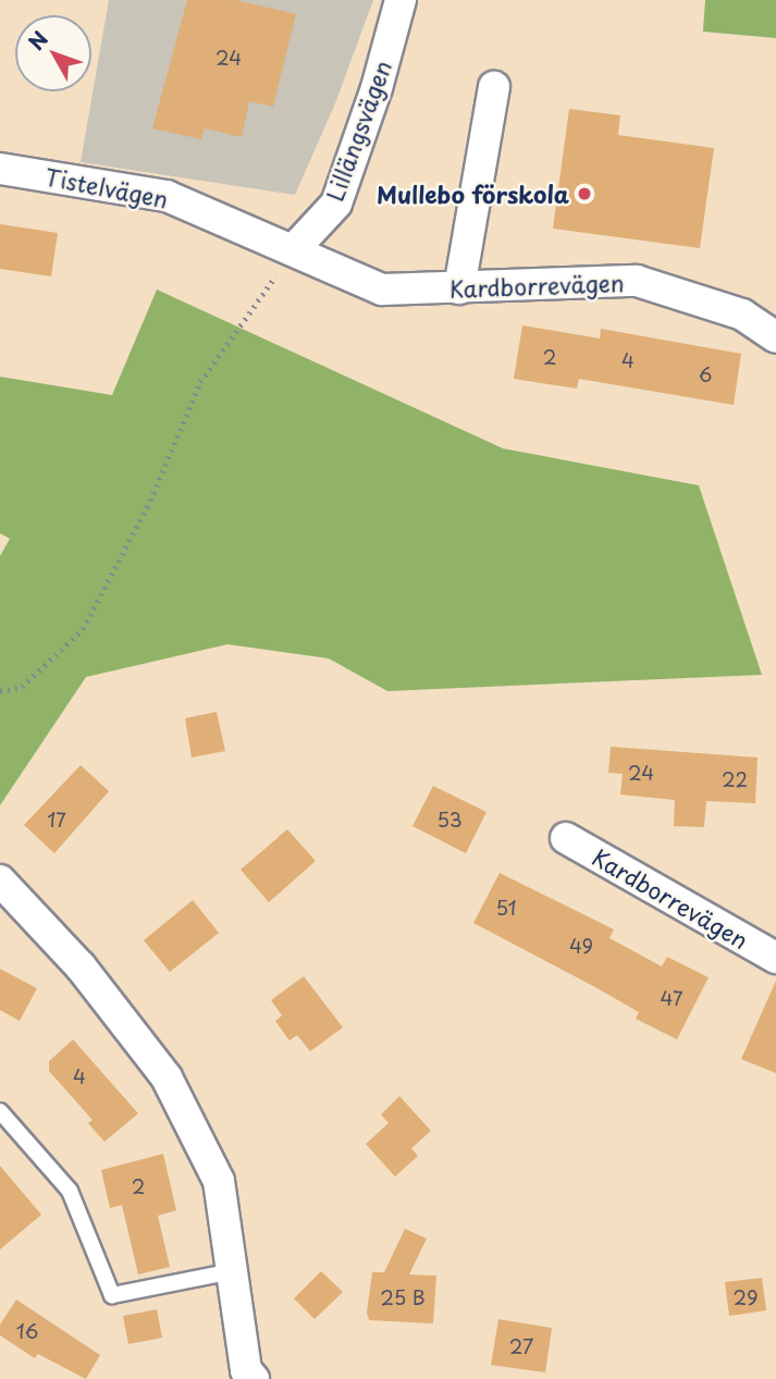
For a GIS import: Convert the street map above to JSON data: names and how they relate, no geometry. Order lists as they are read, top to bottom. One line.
{"streets":{"street":["Lillängsvägen","Tistelvägen","Kardborrevägen"]},"crossings":[["Lillängsvägen","Tistelvägen"],["Lillängsvägen","Kardborrevägen"],["Tistelvägen","Kardborrevägen"]],"places":["Mullebo förskola"],"house_numbers":["24","2","4","6","24","22","17","53","51","49","47","4","2","25 B","29","16","27"],"north":"top left"}
